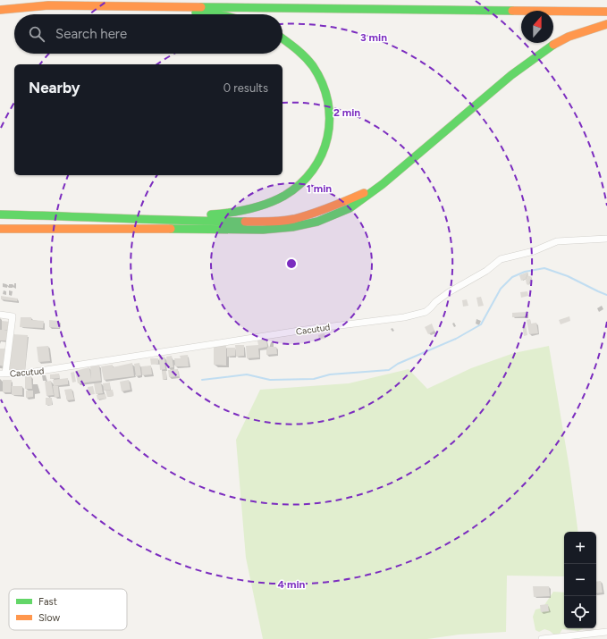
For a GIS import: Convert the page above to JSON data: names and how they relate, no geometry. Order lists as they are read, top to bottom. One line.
{"streets":{"street":["Cacutud"]},"legend":["Fast","Slow"],"north":"top","page":{"search":"Search here","heading":["Nearby","0 results"],"map_buttons":["+","−"]},"rings":["3 min","2 min","1 min","4 min"]}
